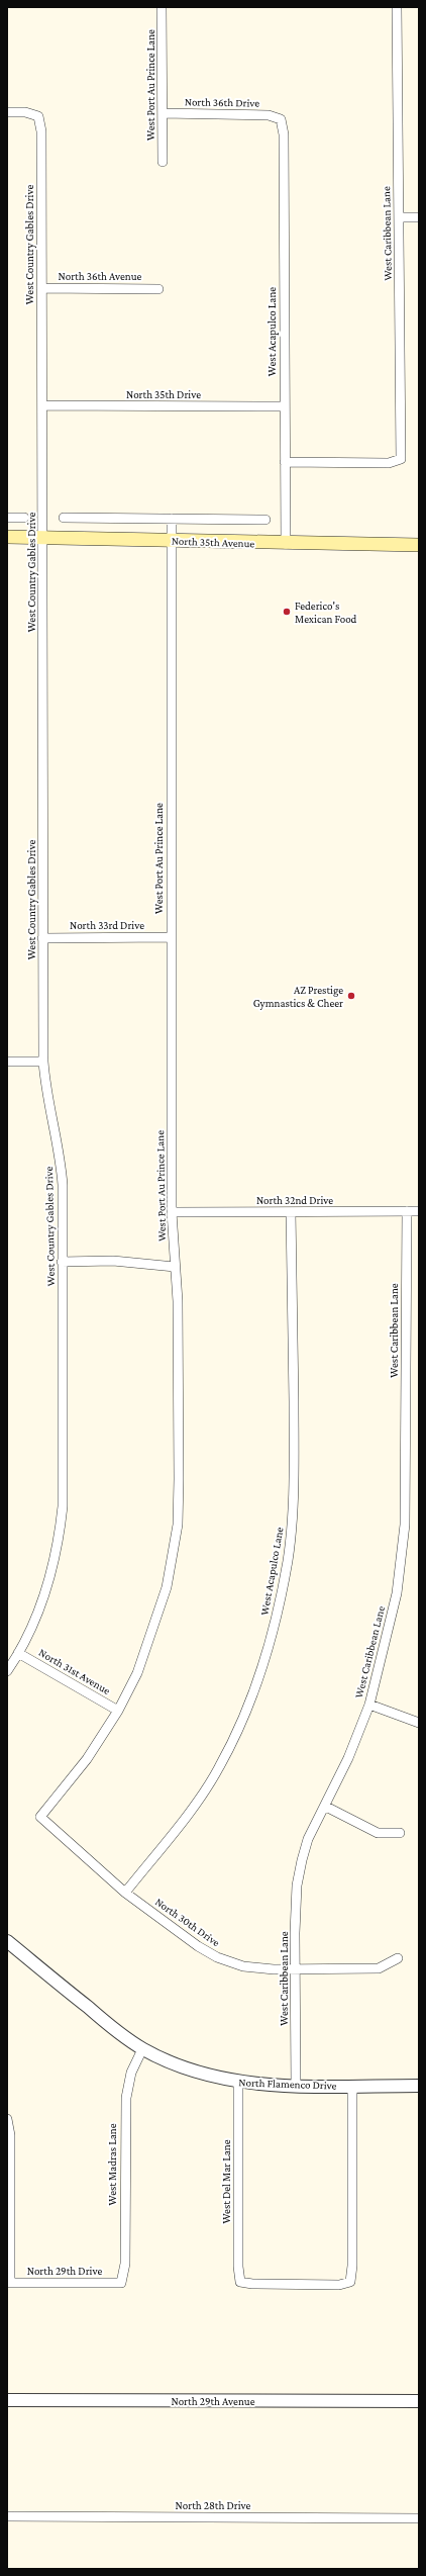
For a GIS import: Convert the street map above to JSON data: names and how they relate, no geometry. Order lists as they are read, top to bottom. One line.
{"streets":{"main road":["North 35th Avenue"],"street":["West Port Au Prince Lane","North 36th Drive","West Caribbean Lane","West Country Gables Drive","North 36th Avenue","West Acapulco Lane","North 35th Drive","North 33rd Drive","North 32nd Drive","North 31st Avenue","North 30th Drive","North Flamenco Drive","West Madras Lane","West Del Mar Lane","North 29th Drive","North 29th Avenue","North 28th Drive"]},"crossings":[["West Port Au Prince Lane","North 36th Drive"],["West Port Au Prince Lane","North 35th Avenue"],["West Port Au Prince Lane","North 33rd Drive"],["West Port Au Prince Lane","North 32nd Drive"],["West Port Au Prince Lane","North 31st Avenue"],["West Port Au Prince Lane","North 30th Drive"],["North 36th Drive","West Acapulco Lane"],["West Caribbean Lane","West Acapulco Lane"],["West Caribbean Lane","North 32nd Drive"],["West Caribbean Lane","North 30th Drive"],["West Caribbean Lane","North Flamenco Drive"],["West Country Gables Drive","North 36th Avenue"],["West Country Gables Drive","North 35th Drive"],["West Country Gables Drive","North 35th Avenue"],["West Country Gables Drive","North 33rd Drive"],["West Country Gables Drive","North 31st Avenue"],["West Acapulco Lane","North 35th Drive"],["West Acapulco Lane","North 35th Avenue"],["West Acapulco Lane","North 32nd Drive"],["West Acapulco Lane","North 30th Drive"],["North Flamenco Drive","West Madras Lane"],["North Flamenco Drive","West Del Mar Lane"],["West Madras Lane","North 29th Drive"]],"places":["Federico's Mexican Food","AZ Prestige Gymnastics & Cheer"]}
